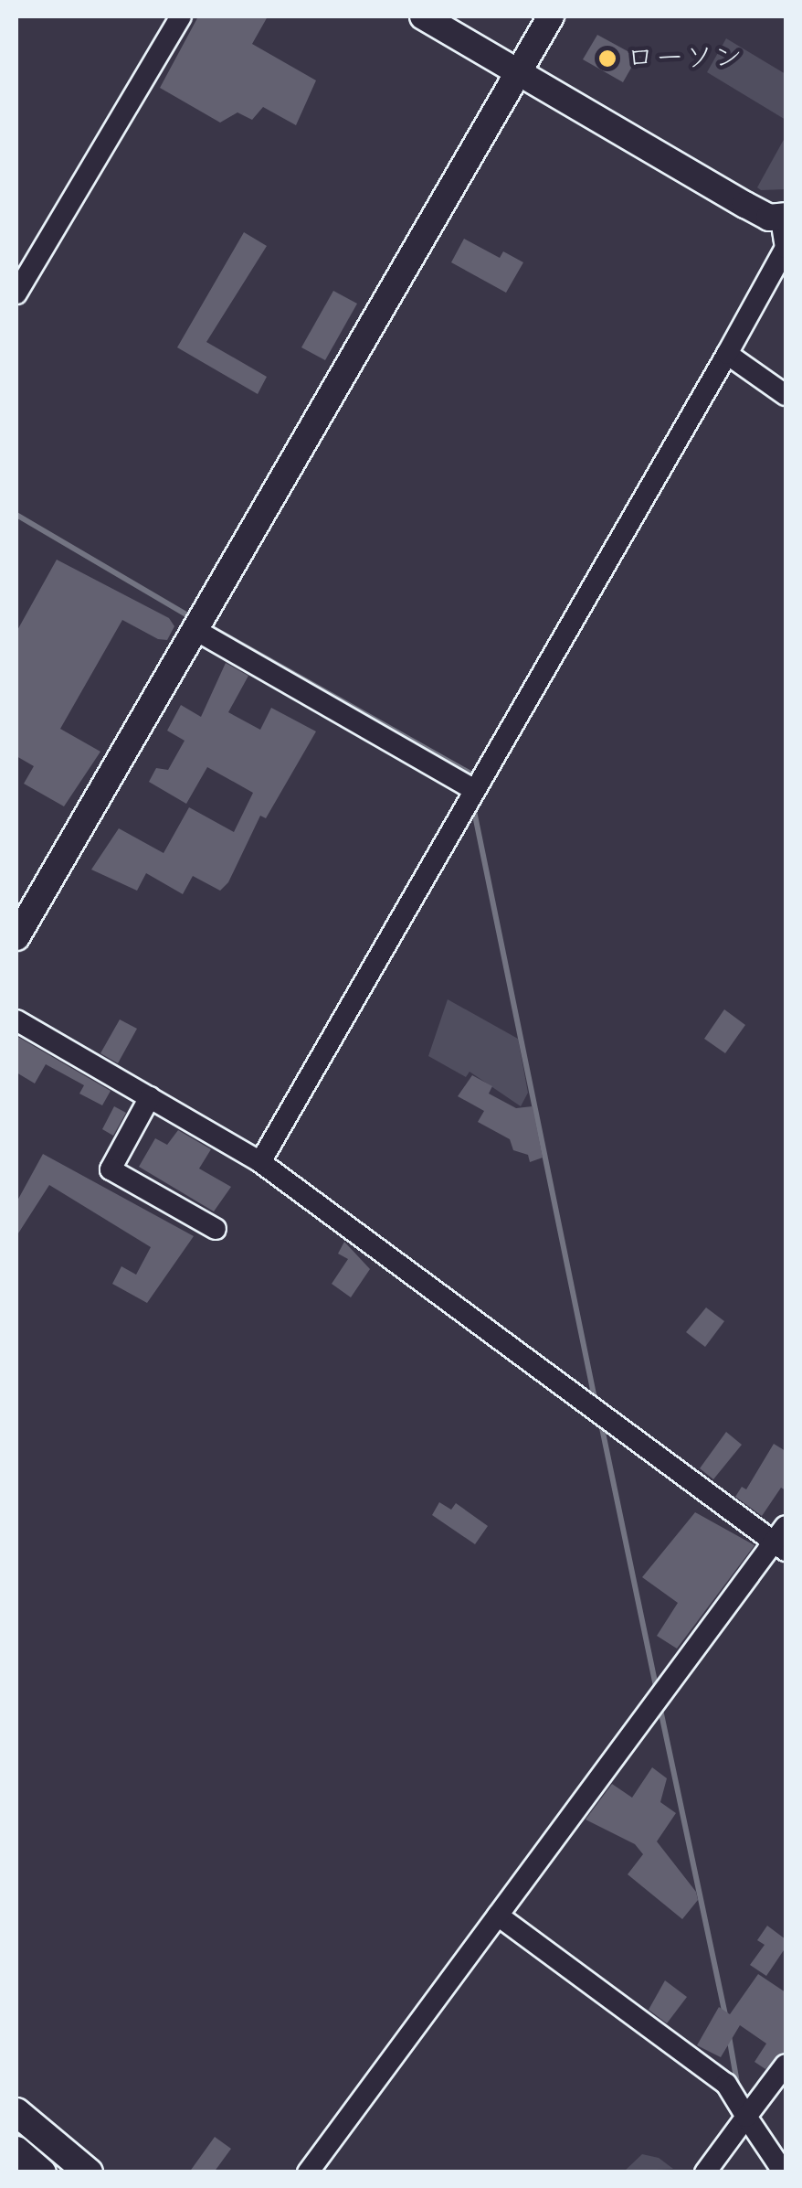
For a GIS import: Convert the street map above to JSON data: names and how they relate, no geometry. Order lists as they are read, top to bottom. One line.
{"places":["ローソン"]}
